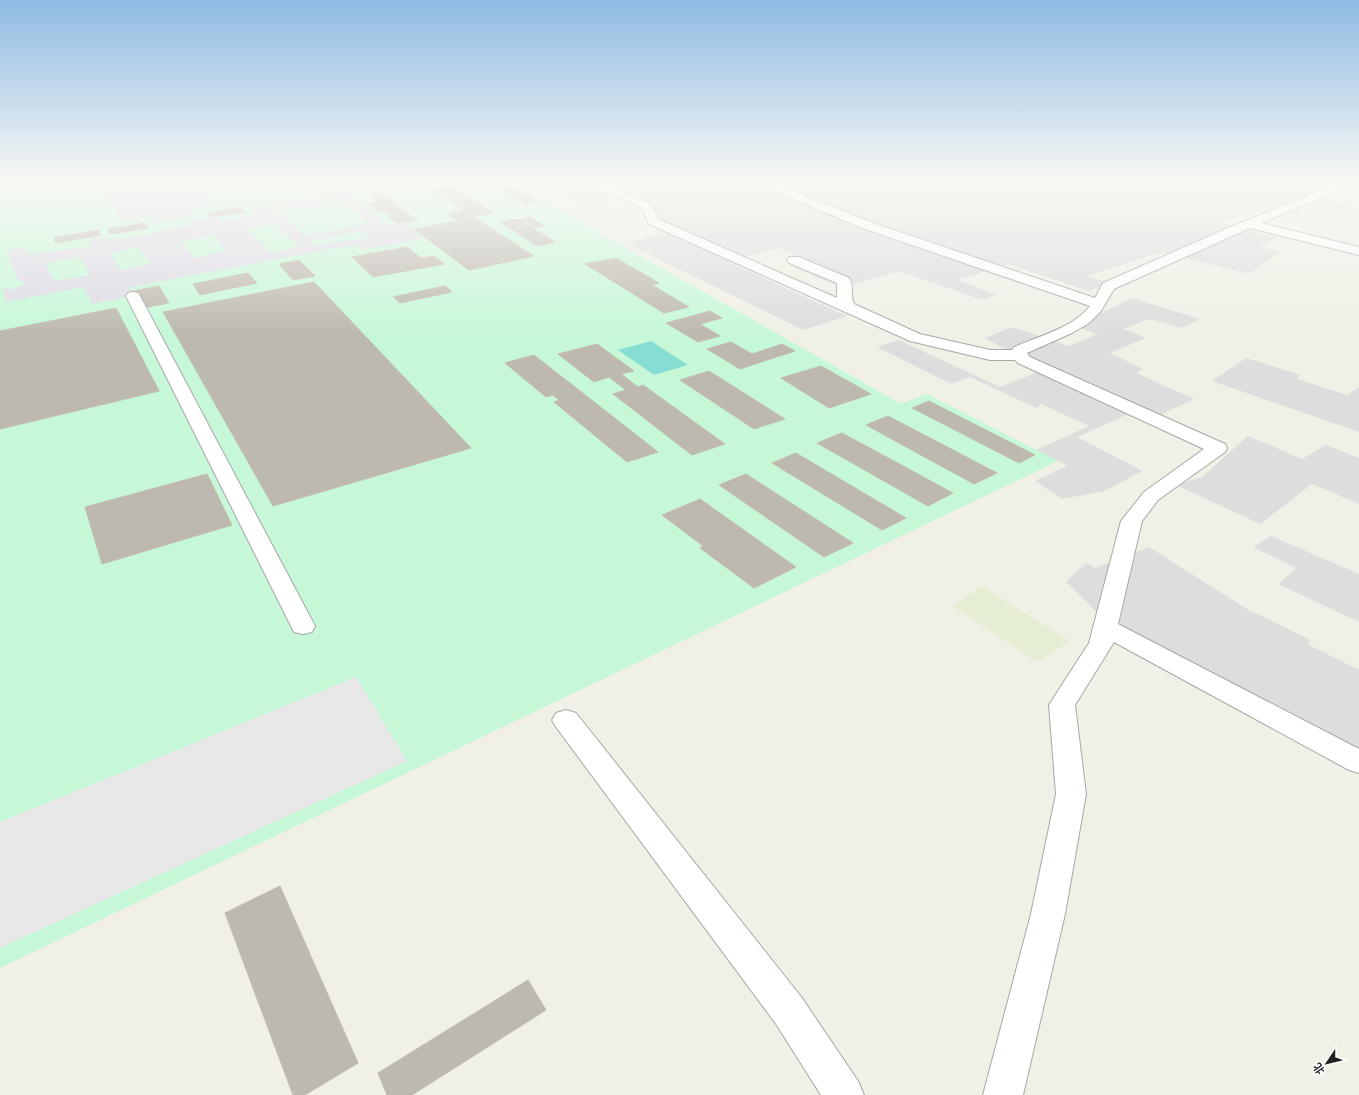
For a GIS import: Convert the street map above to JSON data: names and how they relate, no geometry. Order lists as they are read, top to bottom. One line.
{"north":"bottom left"}
